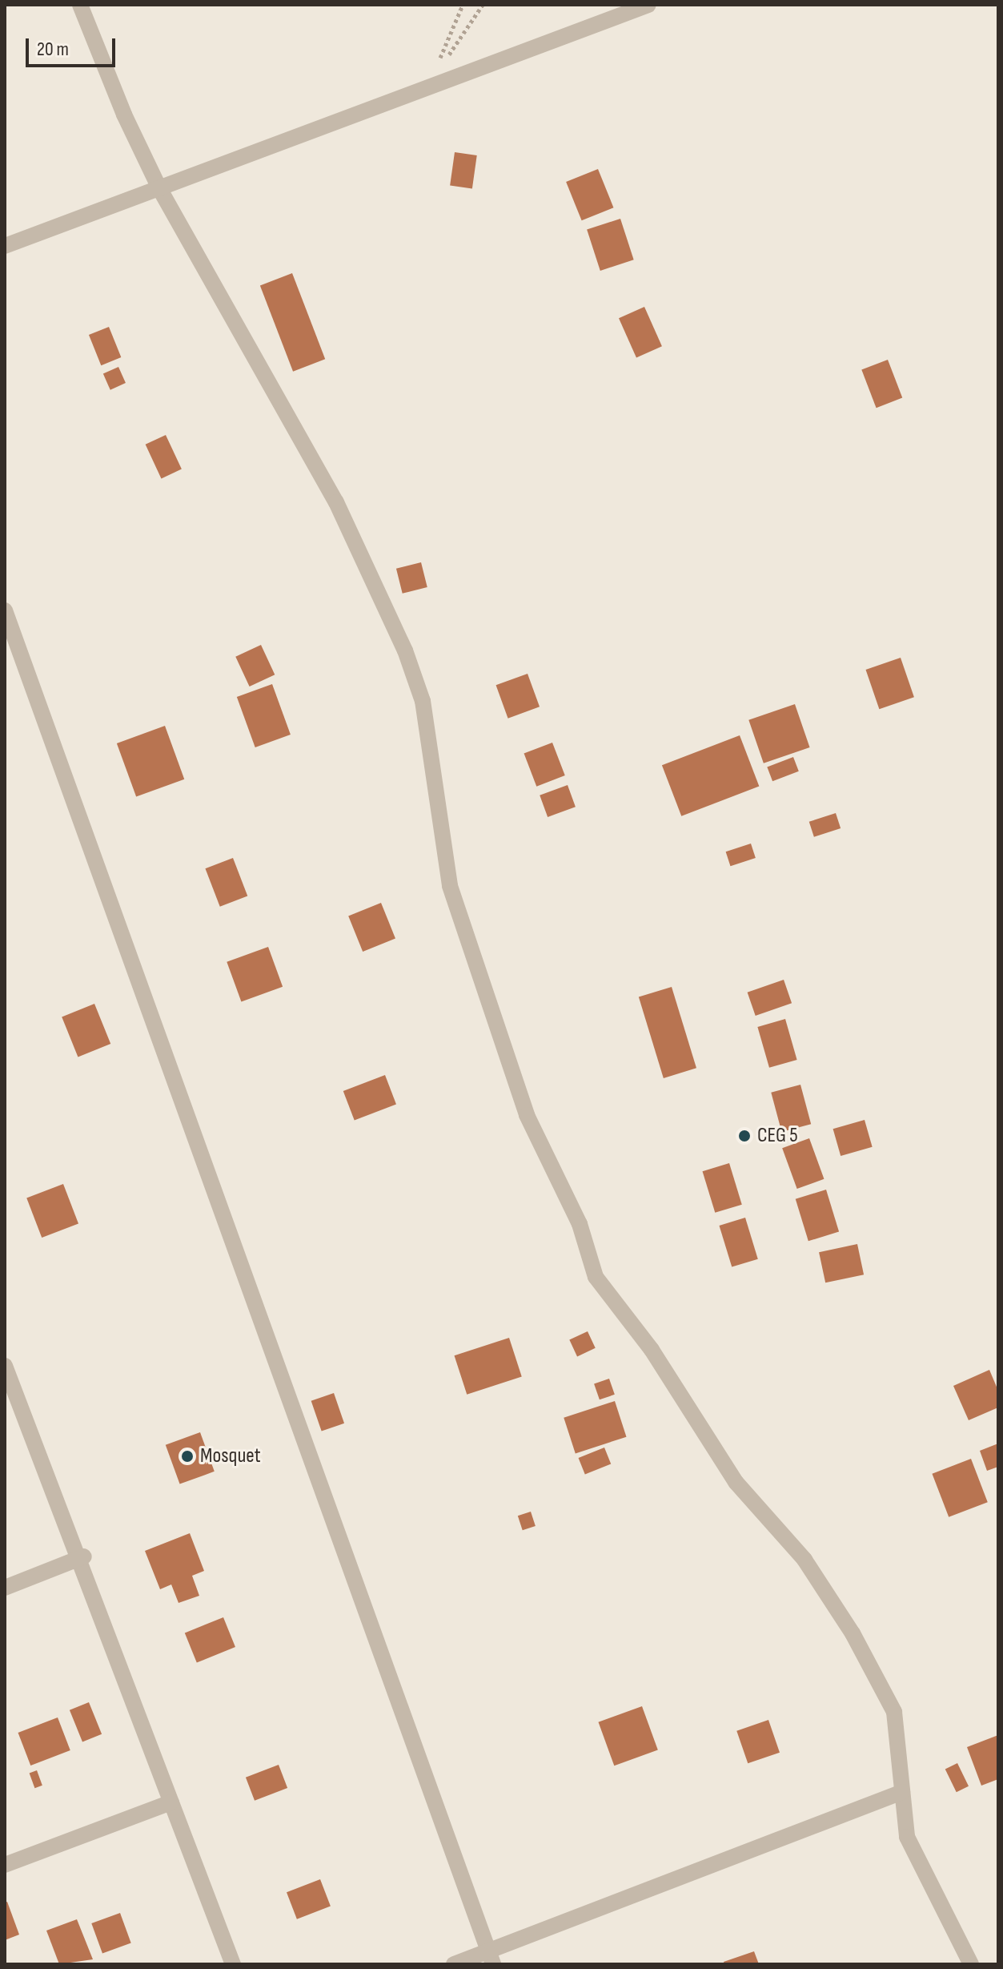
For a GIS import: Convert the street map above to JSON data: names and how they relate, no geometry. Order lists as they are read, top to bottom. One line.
{"places":["CEG 5","Mosquet"],"scale_bar":"20 m"}
